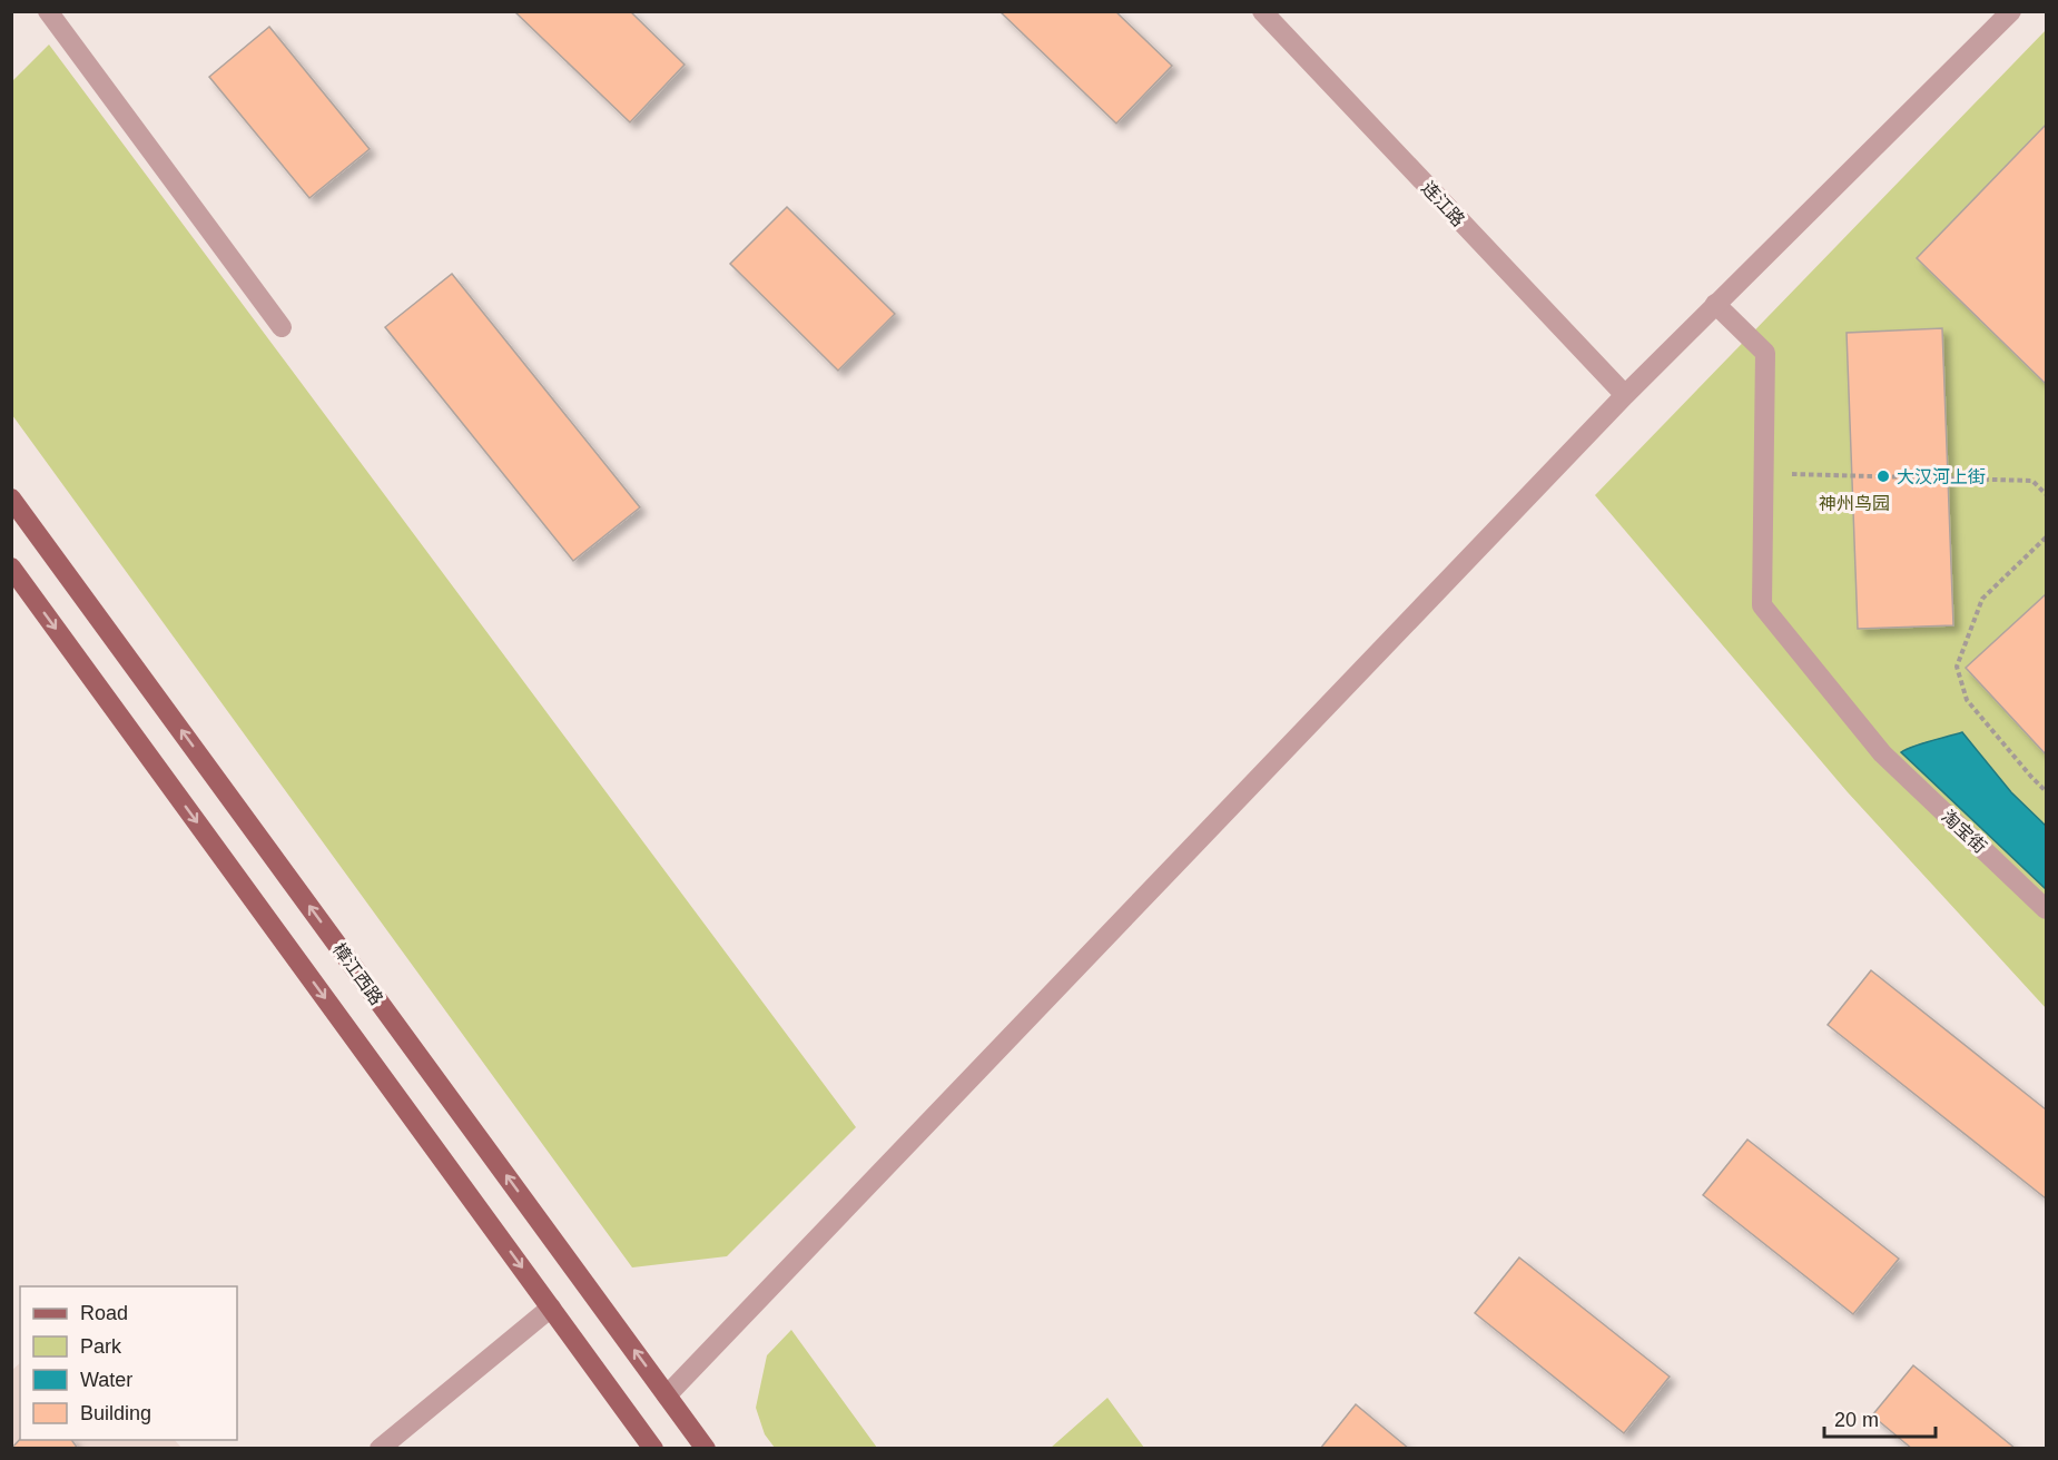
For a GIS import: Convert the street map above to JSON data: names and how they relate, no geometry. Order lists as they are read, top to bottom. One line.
{"streets":{"main road":["樟江西路"],"street":["连江路","淘宝街"]},"parks":["神州鸟园"],"places":["大汉河上街"],"legend":["Road","Park","Water","Building"],"scale_bar":"20 m"}
